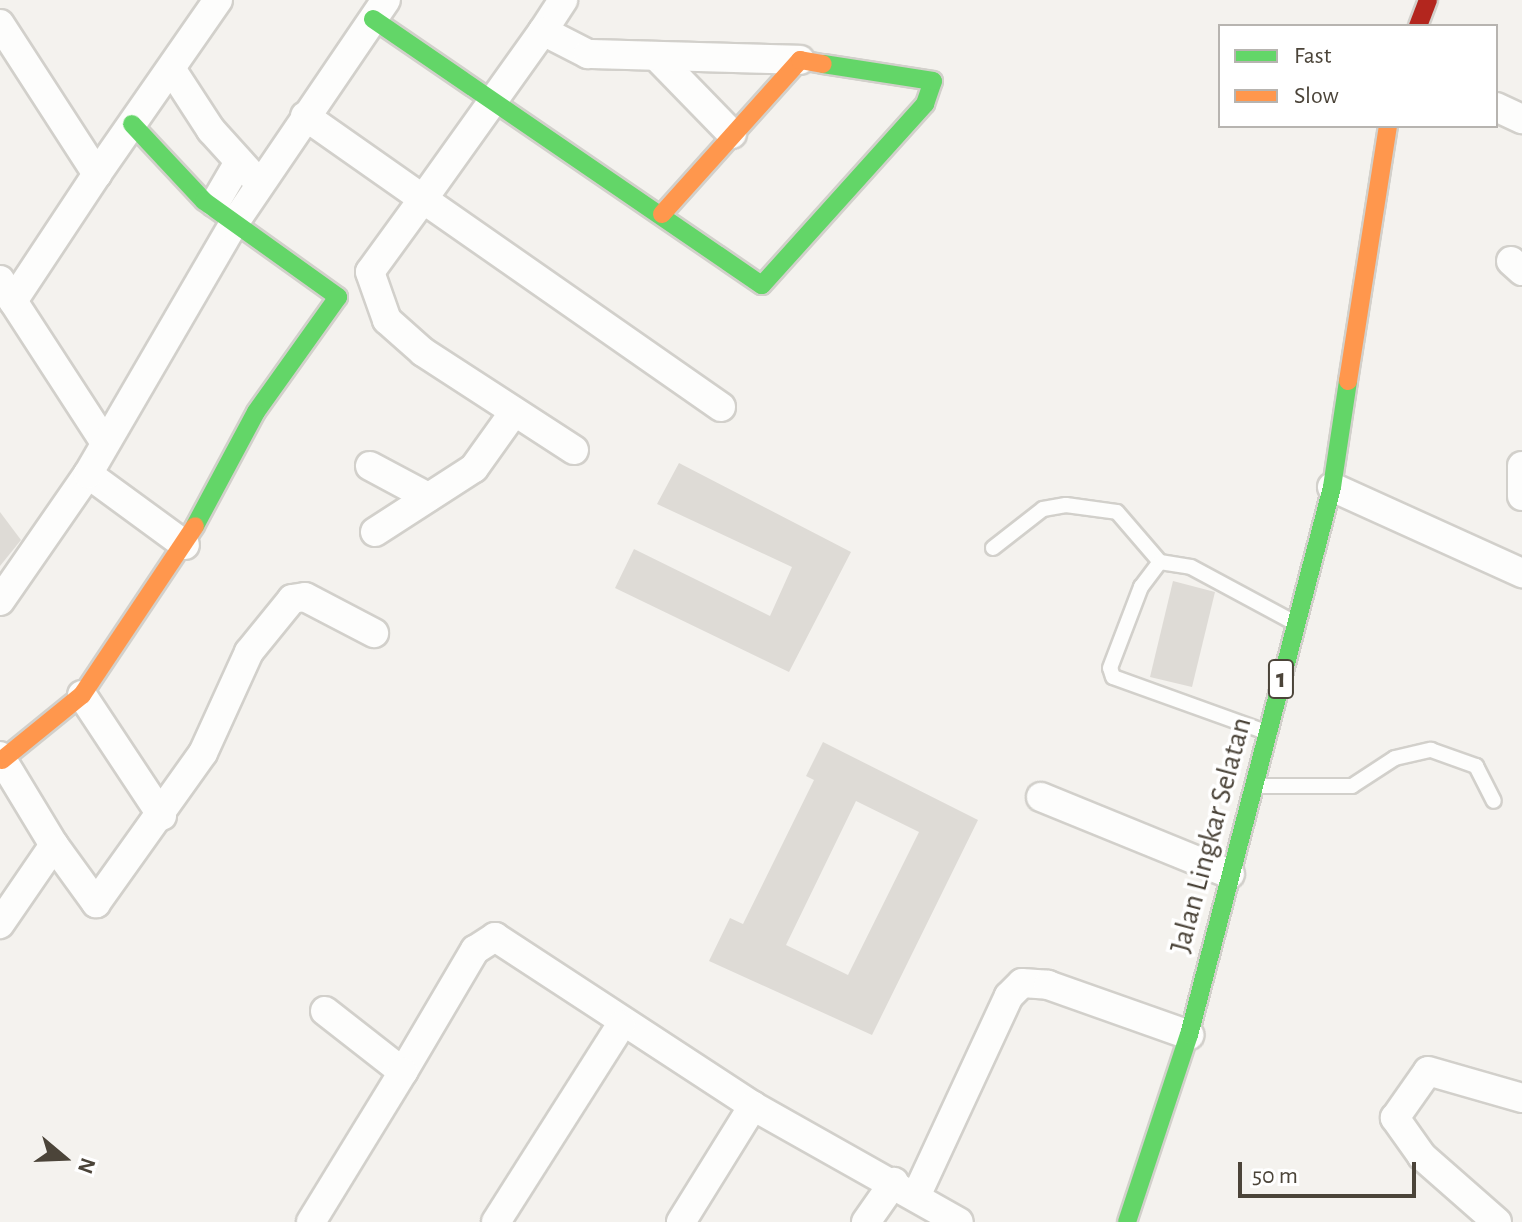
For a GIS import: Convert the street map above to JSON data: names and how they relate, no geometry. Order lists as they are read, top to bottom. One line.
{"streets":{"main road":["1","Jalan Lingkar Selatan"]},"legend":["Fast","Slow"],"scale_bar":"50 m","north":"right"}
